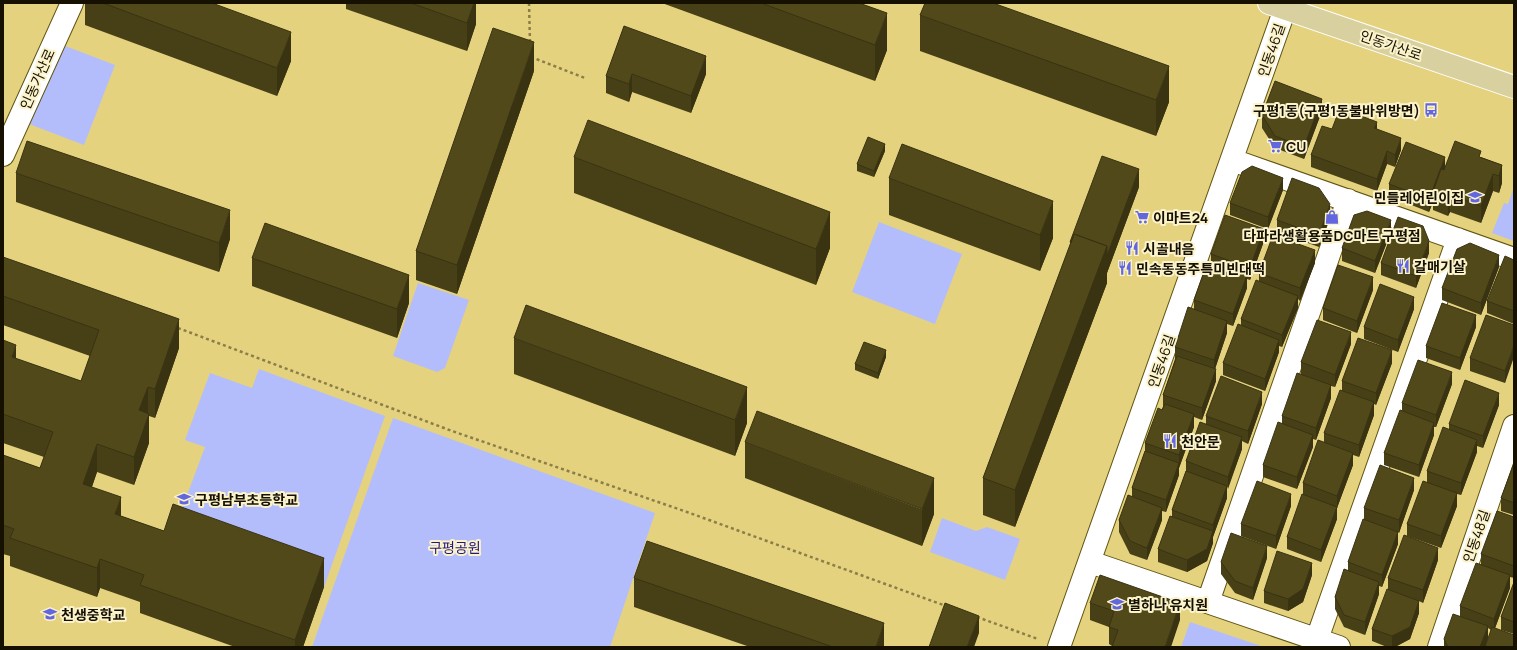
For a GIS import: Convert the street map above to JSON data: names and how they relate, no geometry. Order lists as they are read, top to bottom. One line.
{"streets":{"main road":["인동가산로"],"street":["인동46길","인동48길"]},"crossings":[["인동가산로","인동46길"]],"parks":["구평공원"],"places":{"bus stop":["구평1동(구평1동불바위방면)"],"supermarket":["CU","이마트24"],"school or university":["민들레어린이집","구평남부초등학교","별하나 유치원","천생중학교"],"shop":["다파라생활용품DC마트 구평점"],"restaurant":["시골내음","갈매기살","민속동동주특미빈대떡","천안문"]}}
